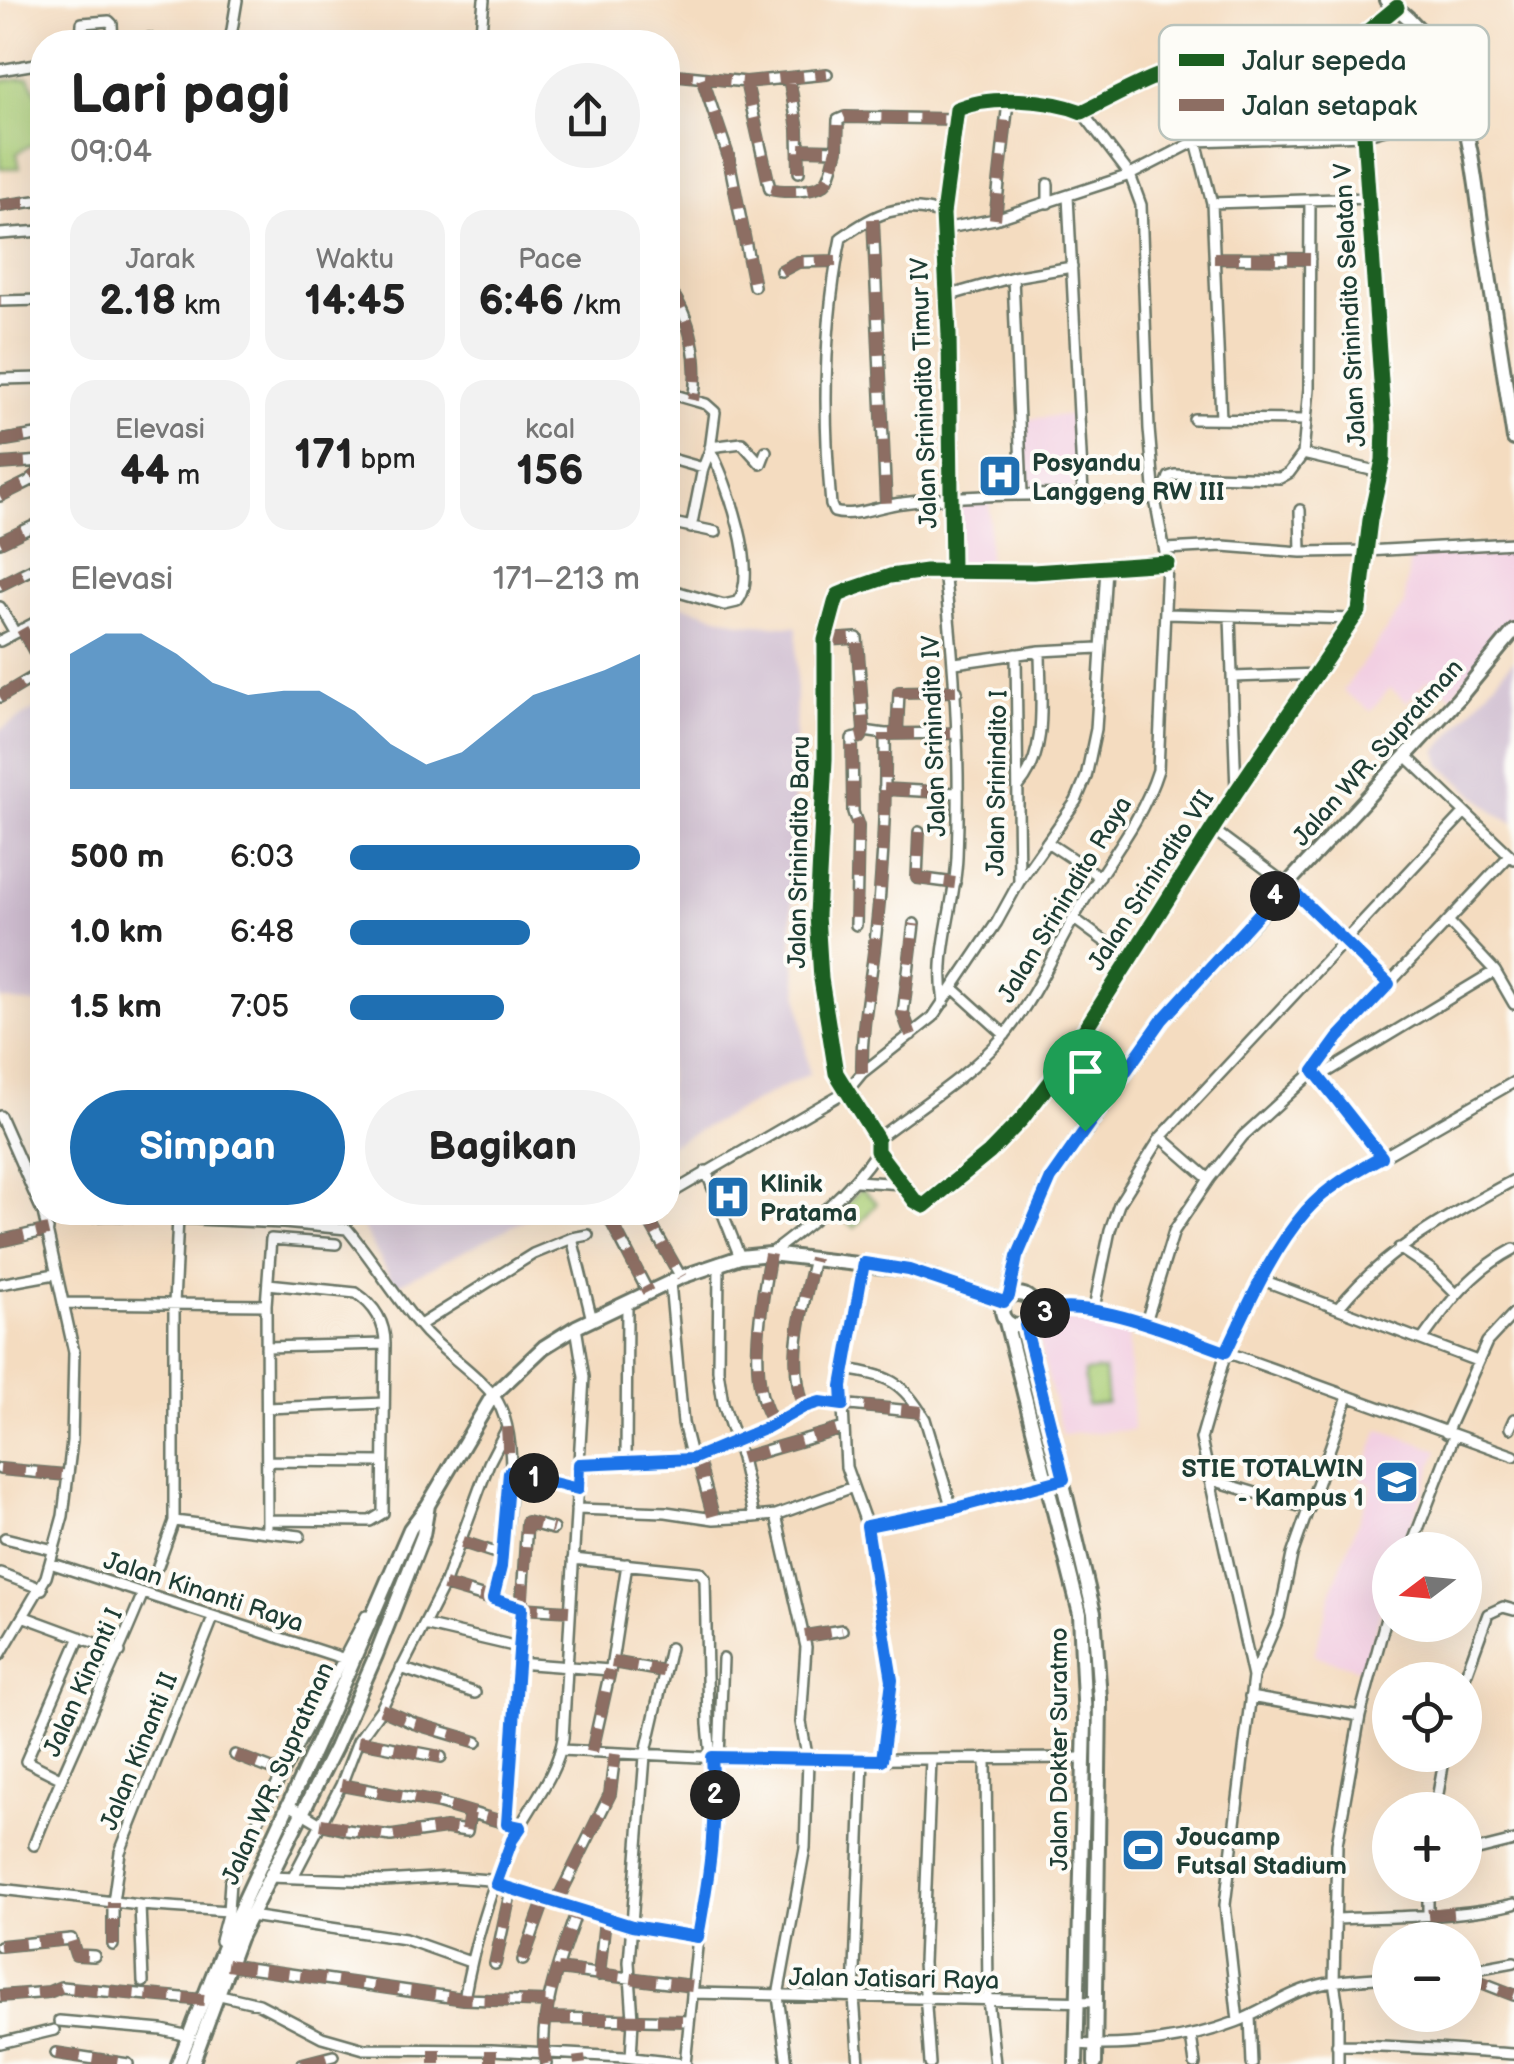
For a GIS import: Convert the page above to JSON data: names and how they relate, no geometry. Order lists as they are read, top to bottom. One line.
{"streets":{"main road":["Jalan WR. Supratman","Jalan Dokter Suratmo"],"street":["Jalan Srinindito Selatan V","Jalan Srinindito Timur IV","Jalan Srinindito IV","Jalan Srinindito I","Jalan Srinindito Baru","Jalan Srinindito VII","Jalan Srinindito Raya","Jalan Kinanti Raya","Jalan Kinanti I","Jalan Kinanti II","Jalan Jatisari Raya"]},"crossings":[["Jalan Srinindito Selatan V","Jalan Srinindito VII"],["Jalan Srinindito Timur IV","Jalan Srinindito IV"],["Jalan Srinindito Timur IV","Jalan Srinindito Baru"],["Jalan Srinindito IV","Jalan Srinindito I"],["Jalan Srinindito IV","Jalan Srinindito Baru"],["Jalan WR. Supratman","Jalan Srinindito VII"],["Jalan WR. Supratman","Jalan Dokter Suratmo"],["Jalan Srinindito I","Jalan Srinindito Baru"],["Jalan Srinindito Baru","Jalan Srinindito Raya"],["Jalan Kinanti Raya","Jalan Kinanti I"],["Jalan Kinanti Raya","Jalan Kinanti II"],["Jalan Dokter Suratmo","Jalan Jatisari Raya"]],"places":{"hospital":["Posyandu Langgeng RW III","Klinik Pratama"],"school or university":["STIE TOTALWIN - Kampus 1"],"sports":["Joucamp Futsal Stadium"]},"legend":["Jalur sepeda","Jalan setapak"],"north":"left","page":{"heading":["Lari pagi","09:04"],"stats":[["Jarak","2.18 km"],["Waktu","14:45"],["Pace","6:46 /km"],["Elevasi","44 m"],["171 bpm"],["kcal","156"]],"chart":["Elevasi","171–213 m"],"list":[{"name":"500 m","note":"6:03"},{"name":"1.0 km","note":"6:48"},{"name":"1.5 km","note":"7:05"}],"pins":["4","3","1","2"],"buttons":["Simpan","Bagikan"],"map_buttons":["+","−"]}}
